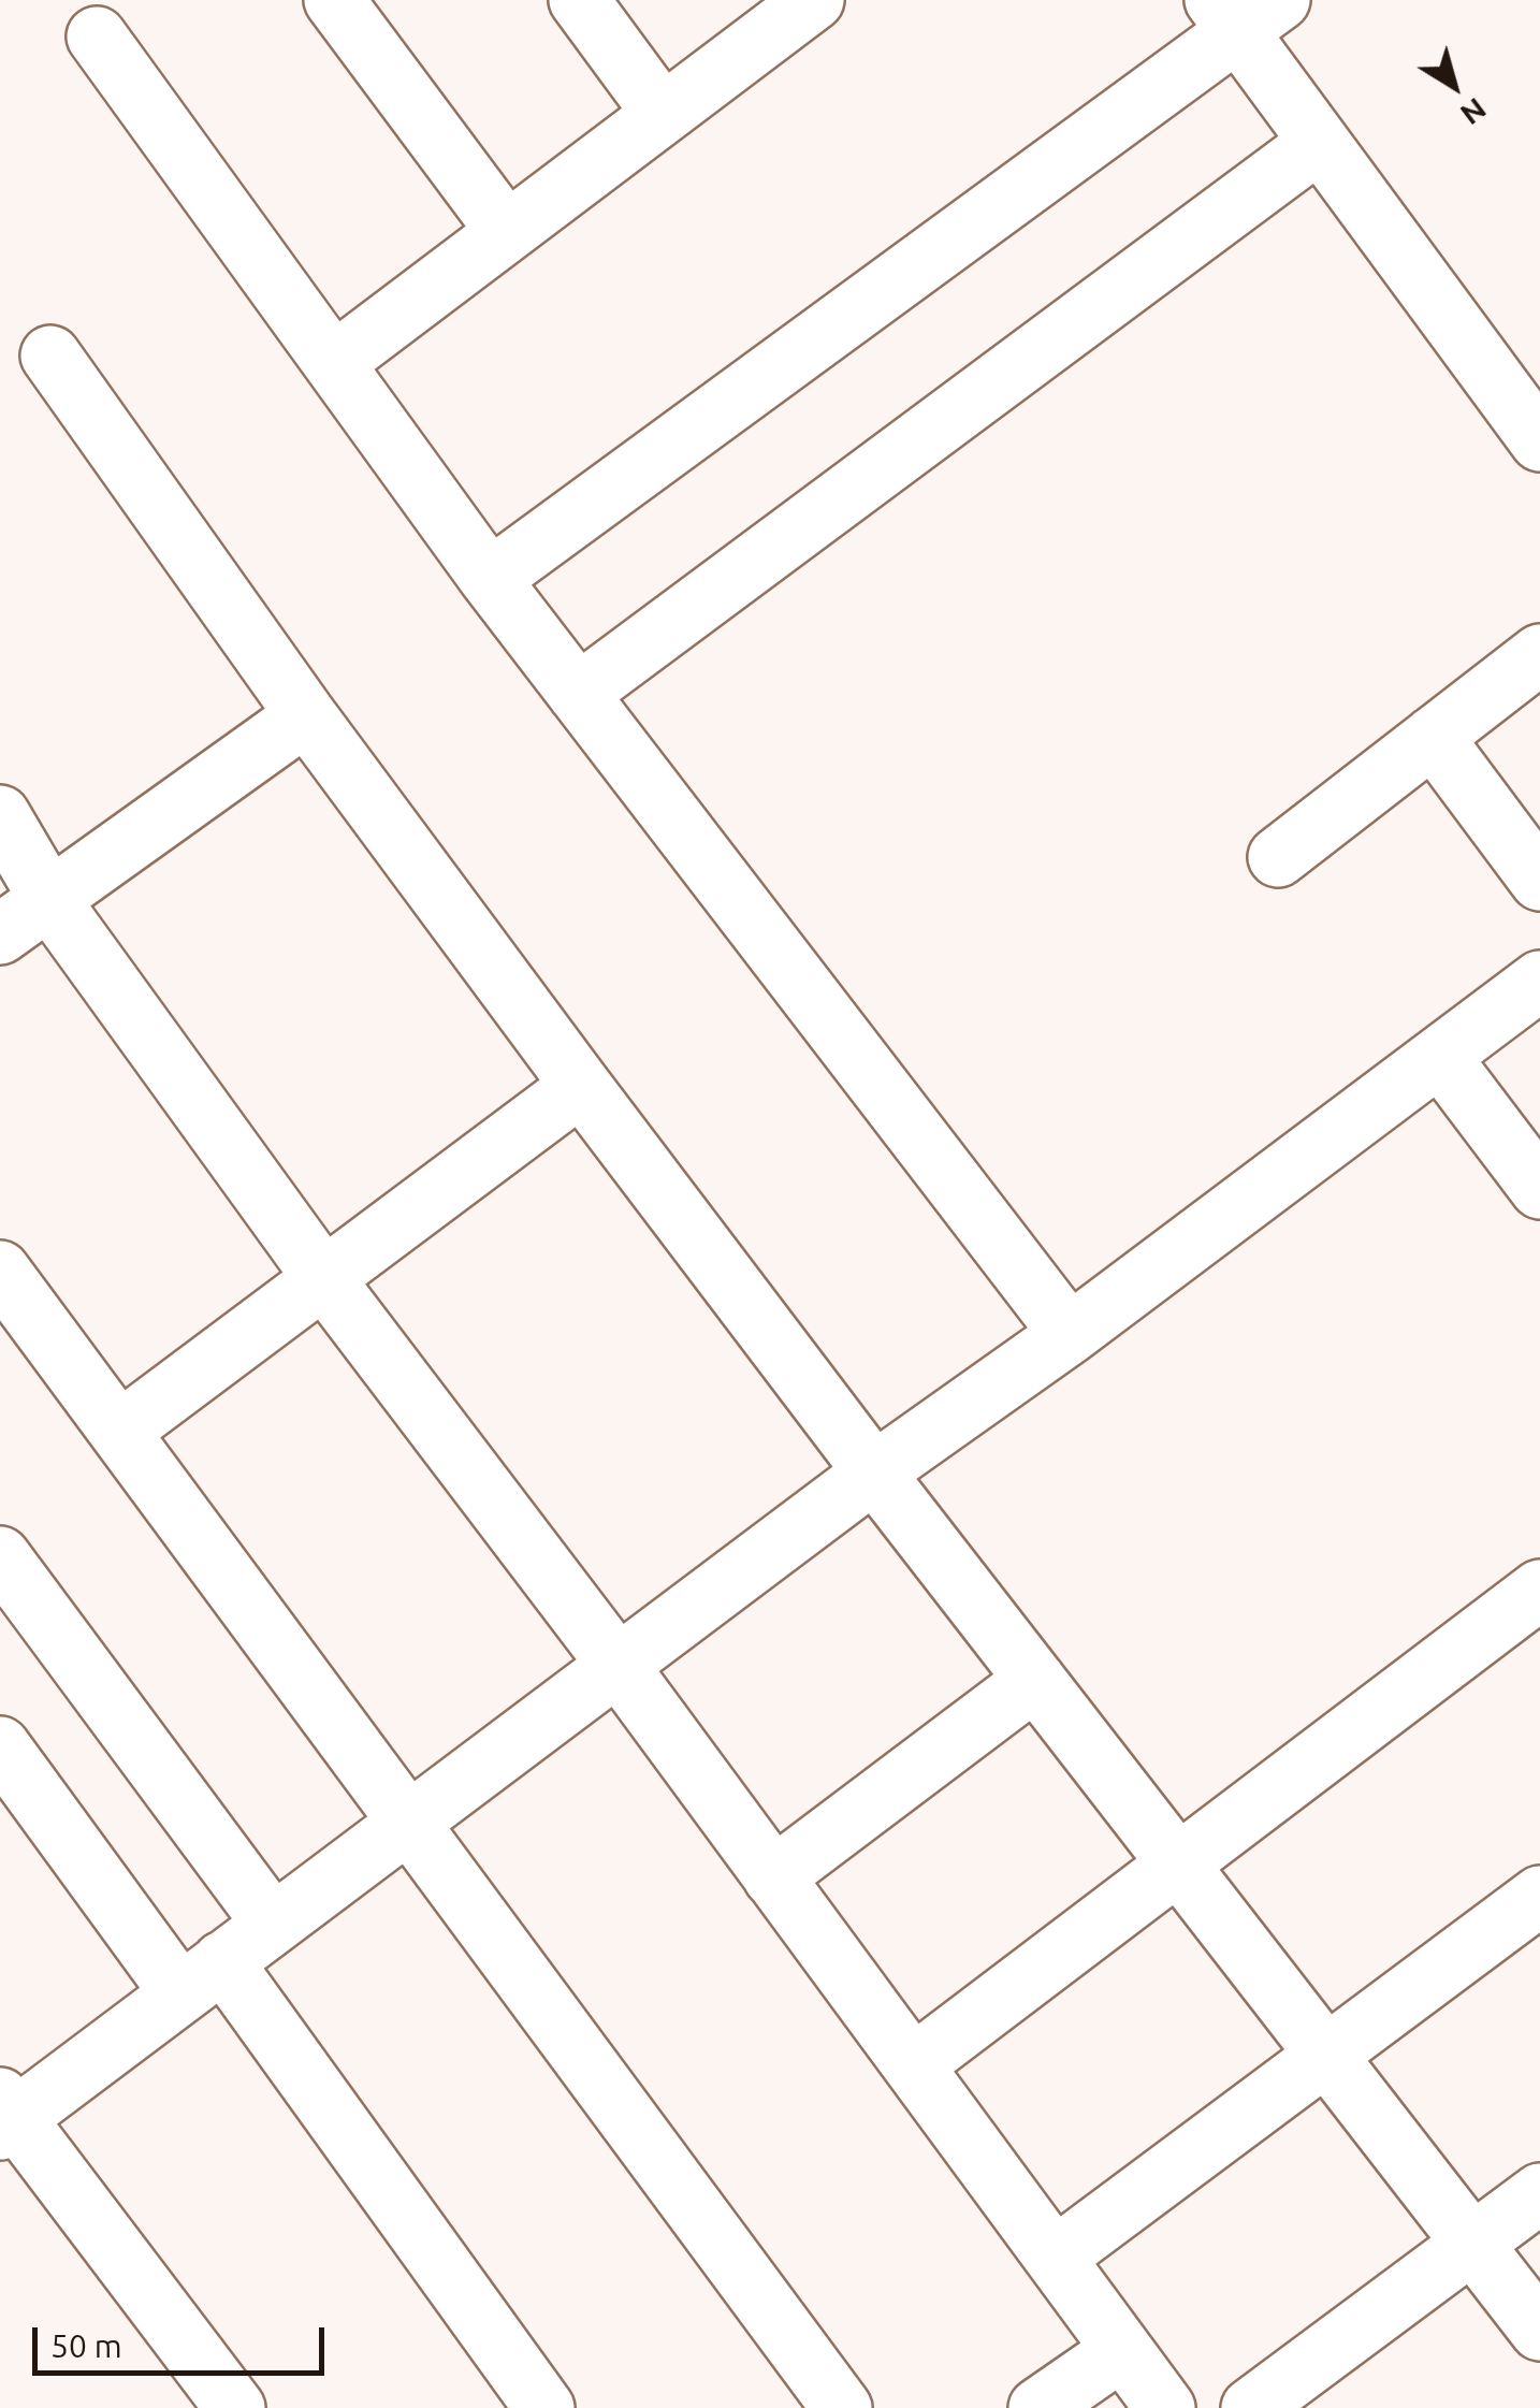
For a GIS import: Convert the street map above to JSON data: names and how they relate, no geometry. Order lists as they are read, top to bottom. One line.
{"scale_bar":"50 m","north":"bottom right"}
